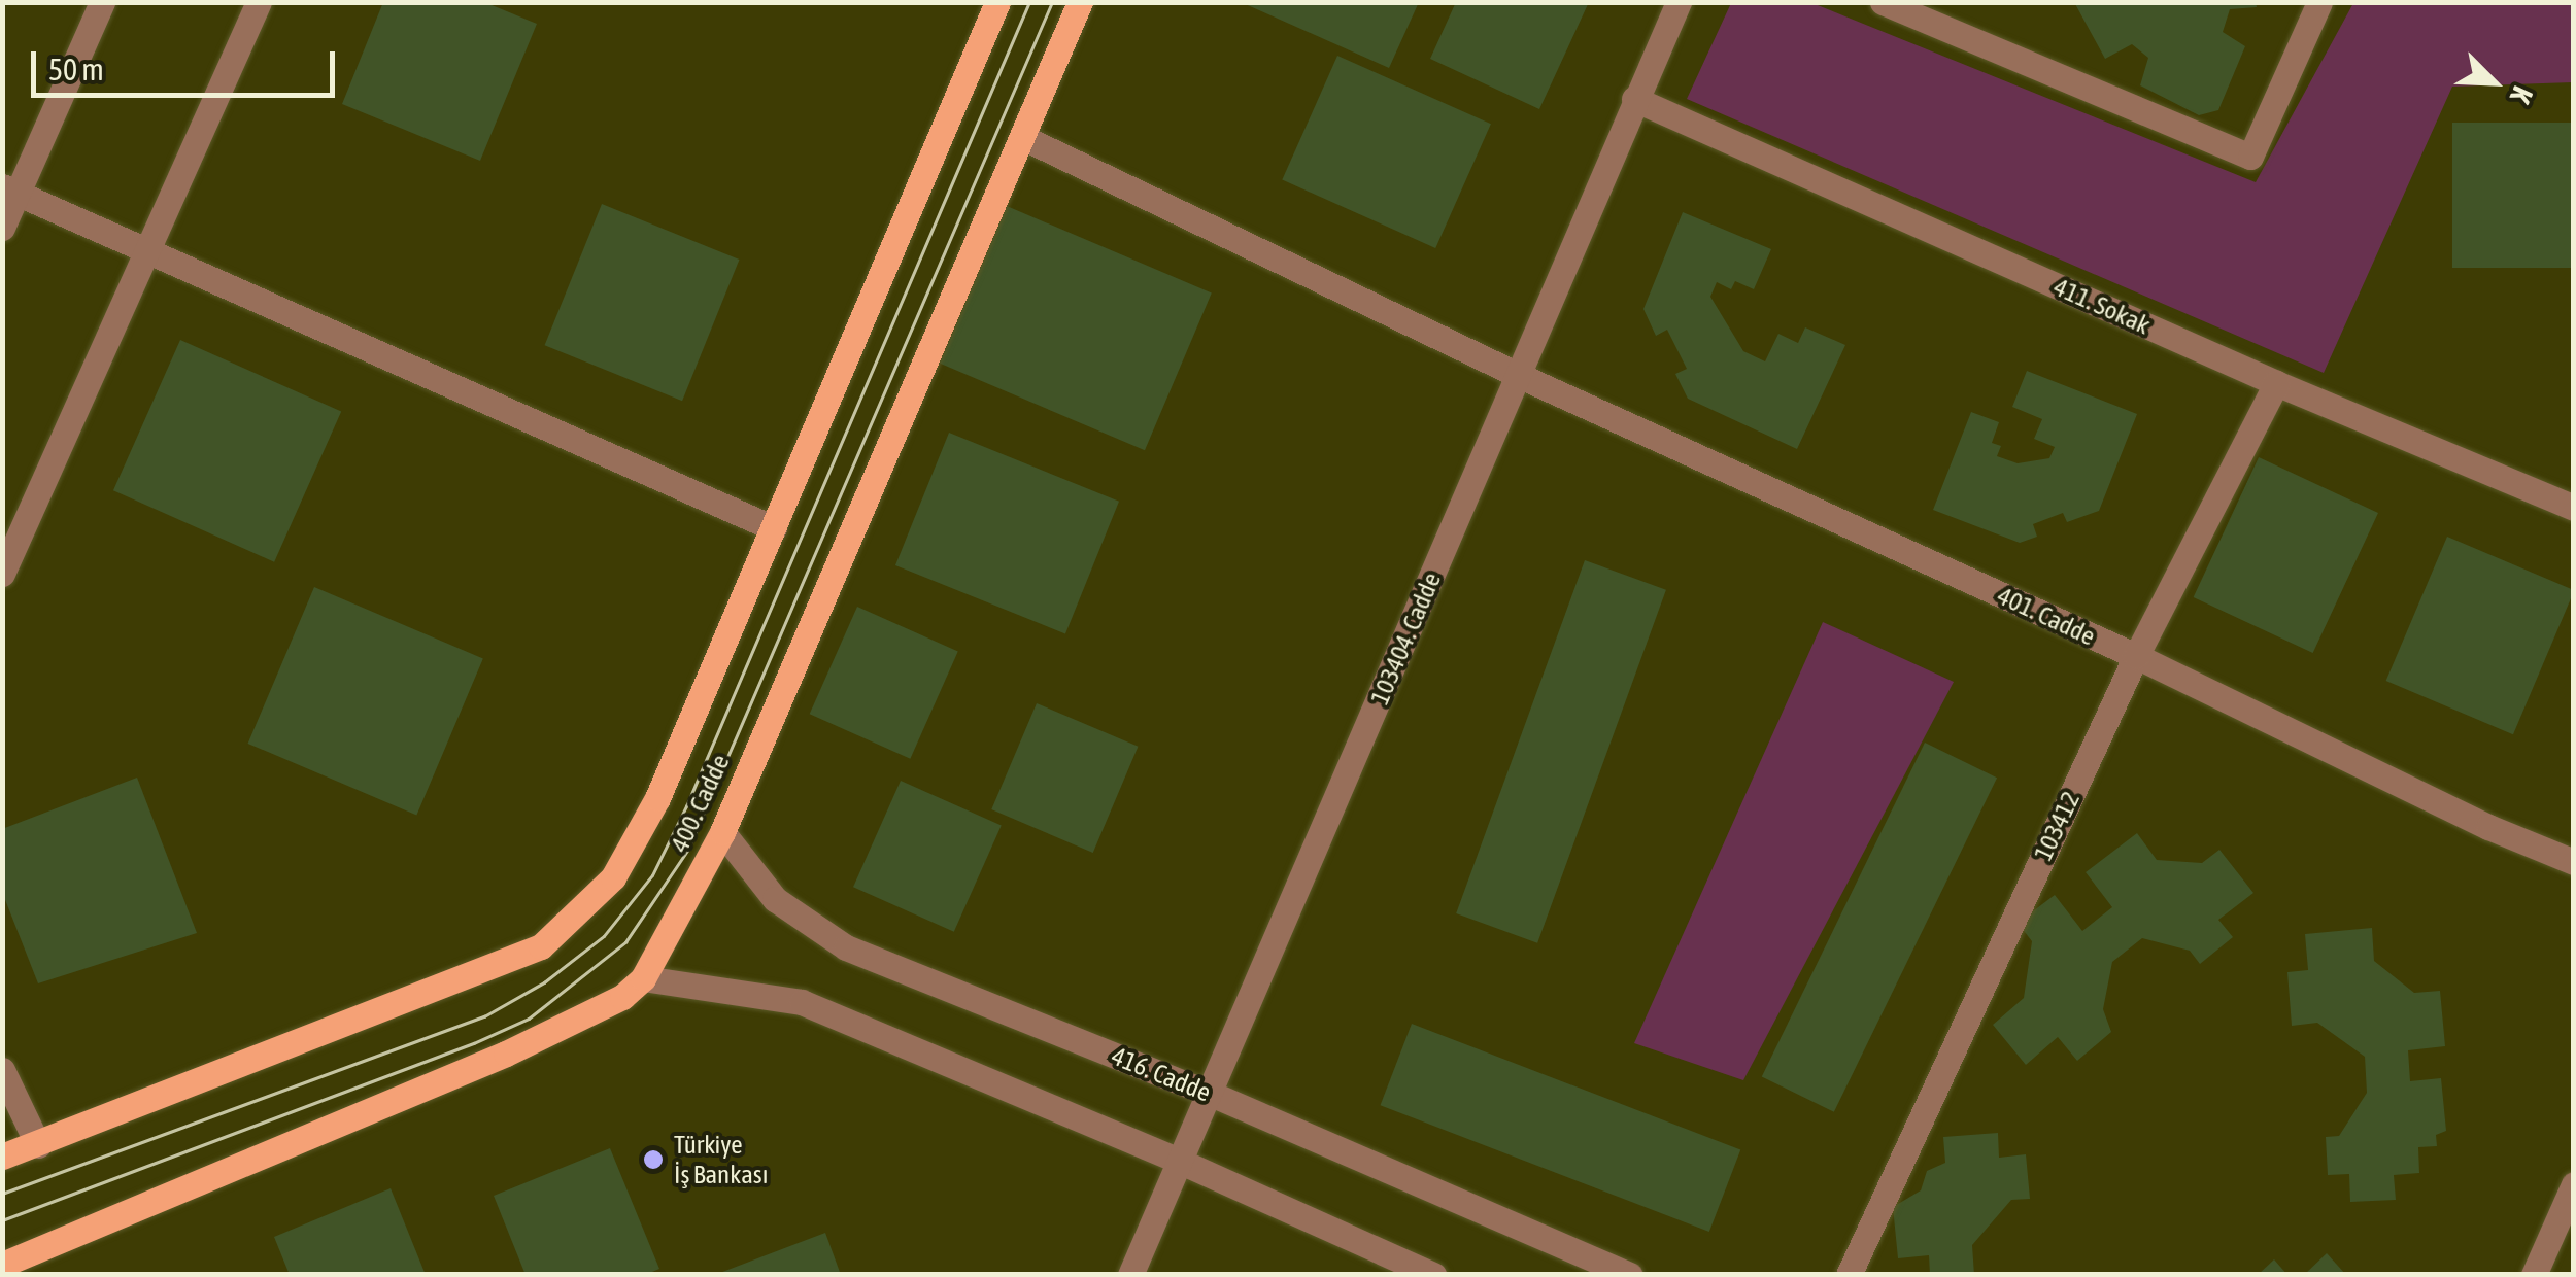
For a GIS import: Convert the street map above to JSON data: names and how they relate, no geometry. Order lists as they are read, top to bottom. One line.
{"streets":{"main road":["400. Cadde"],"street":["411. Sokak","401. Cadde","103404. Cadde","103412","416. Cadde"]},"crossings":[["411. Sokak","103404. Cadde"],["411. Sokak","103412"],["401. Cadde","103404. Cadde"],["401. Cadde","400. Cadde"],["401. Cadde","103412"],["103404. Cadde","416. Cadde"],["400. Cadde","416. Cadde"]],"places":["Türkiye İş Bankası"],"scale_bar":"50 m","north":"bottom right"}
